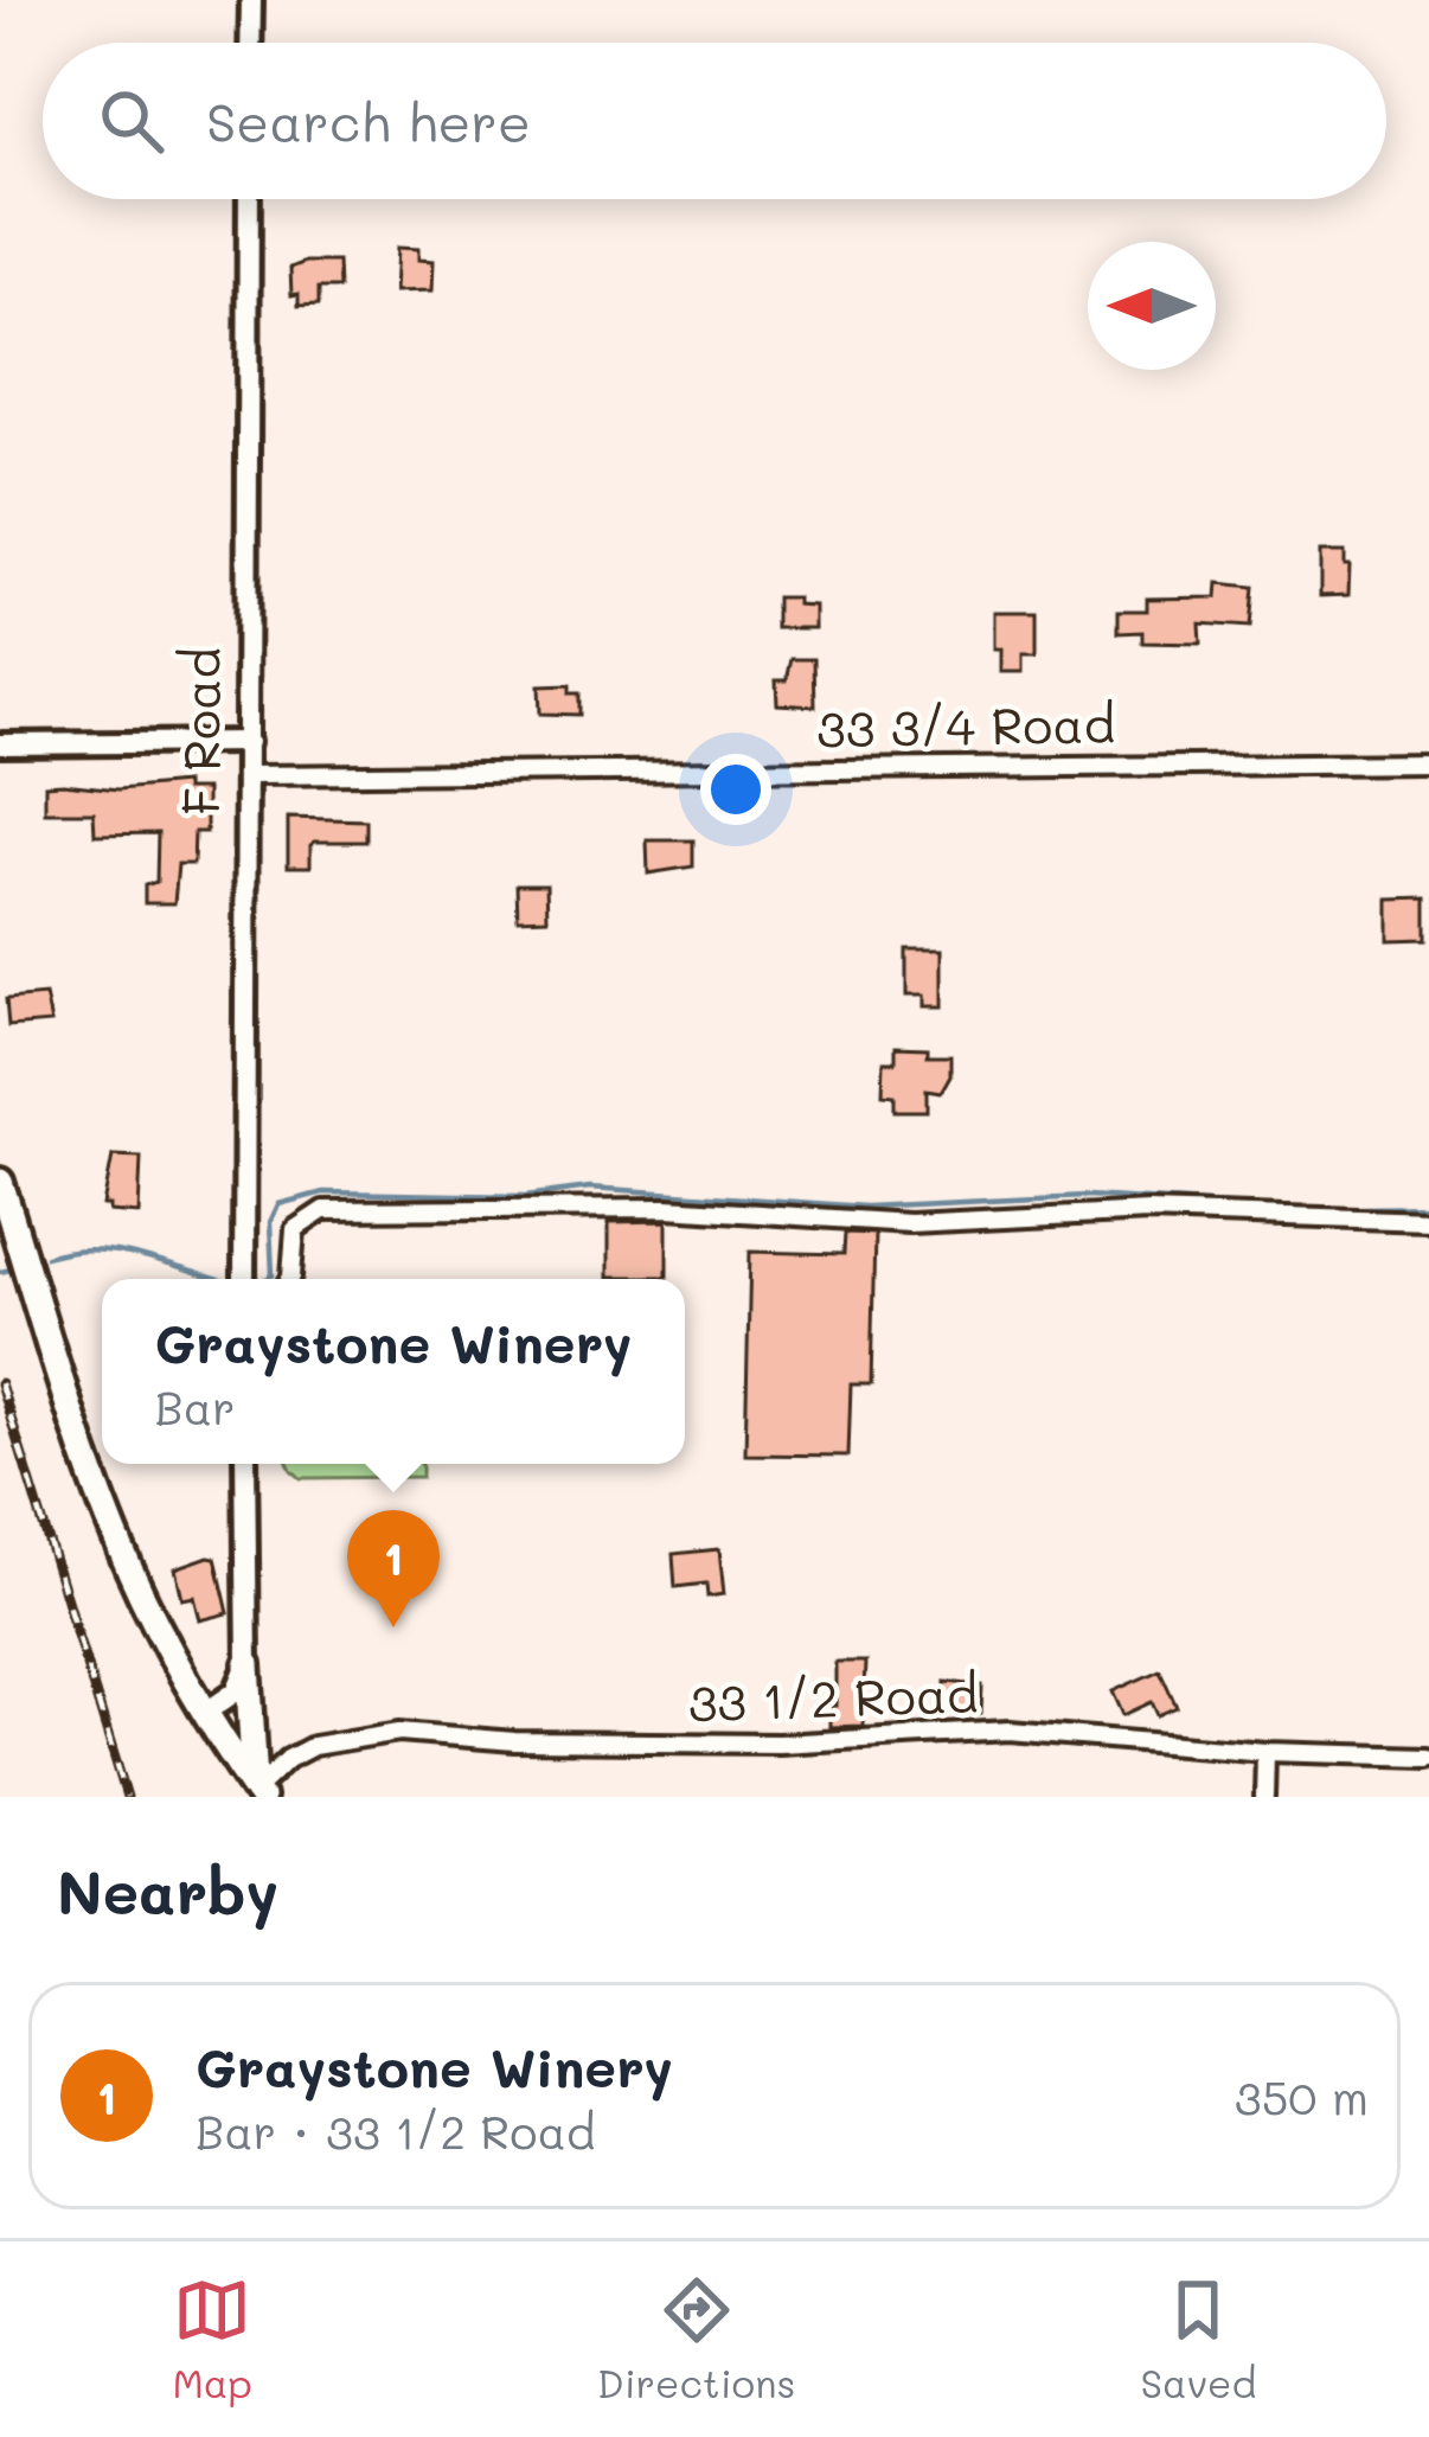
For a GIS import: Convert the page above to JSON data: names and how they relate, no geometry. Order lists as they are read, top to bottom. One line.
{"streets":{"street":["33 3/4 Road","F Road","33 1/2 Road"]},"crossings":[["33 3/4 Road","F Road"]],"north":"left","page":{"search":"Search here","popup":["Graystone Winery","Bar"],"pins":"1","heading":"Nearby","list":[{"mark":"1","name":"Graystone Winery","note":"Bar · 33 1/2 Road","value":"350 m"}],"nav":["Map","Directions","Saved"]}}
